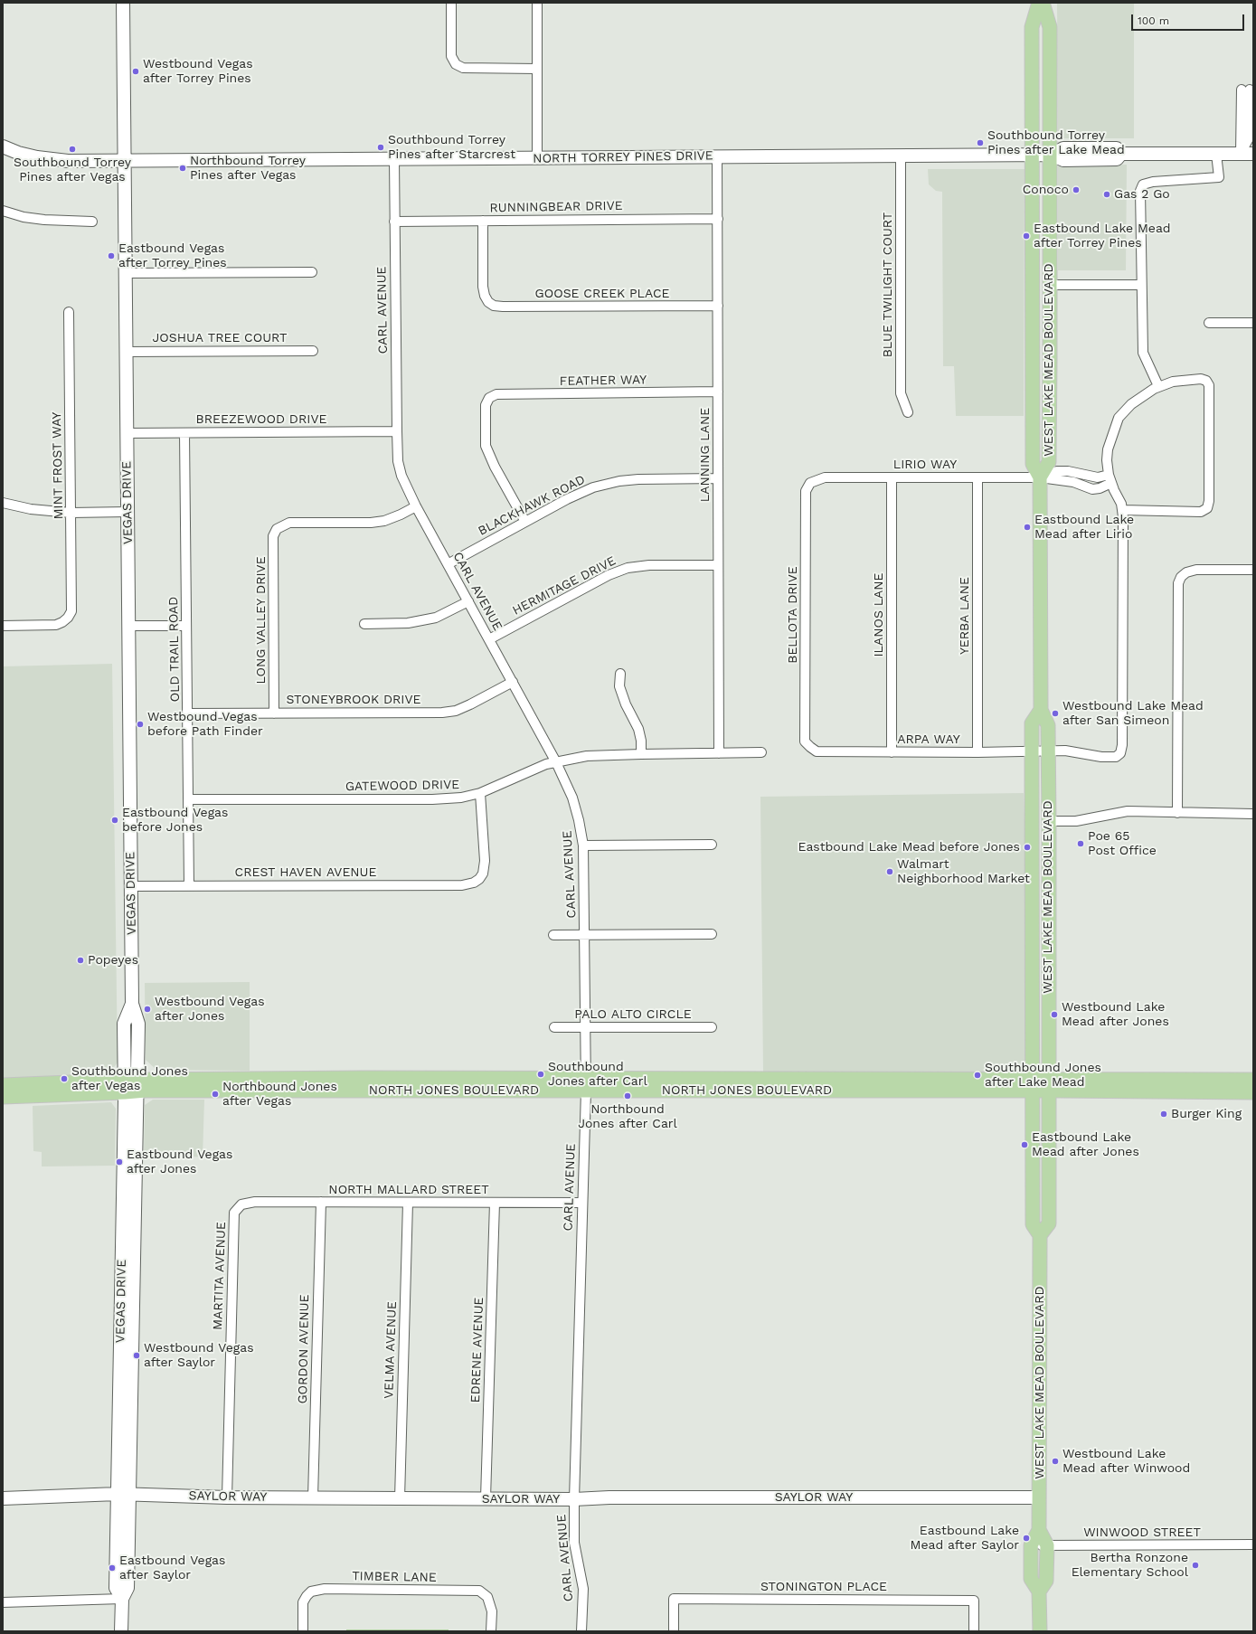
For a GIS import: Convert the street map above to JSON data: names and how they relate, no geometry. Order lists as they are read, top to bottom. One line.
{"streets":{"main road":["NORTH TORREY PINES DRIVE","WEST LAKE MEAD BOULEVARD","VEGAS DRIVE","NORTH JONES BOULEVARD","SAYLOR WAY"],"street":["RUNNINGBEAR DRIVE","BLUE TWILIGHT COURT","GOOSE CREEK PLACE","CARL AVENUE","JOSHUA TREE COURT","FEATHER WAY","BREEZEWOOD DRIVE","LANNING LANE","LIRIO WAY","MINT FROST WAY","BLACKHAWK ROAD","HERMITAGE DRIVE","BELLOTA DRIVE","ILANOS LANE","YERBA LANE","LONG VALLEY DRIVE","OLD TRAIL ROAD","STONEYBROOK DRIVE","ARPA WAY","GATEWOOD DRIVE","CREST HAVEN AVENUE","PALO ALTO CIRCLE","NORTH MALLARD STREET","MARTITA AVENUE","GORDON AVENUE","VELMA AVENUE","EDRENE AVENUE","WINWOOD STREET","TIMBER LANE","STONINGTON PLACE"]},"crossings":[["NORTH TORREY PINES DRIVE","BLUE TWILIGHT COURT"],["NORTH TORREY PINES DRIVE","CARL AVENUE"],["NORTH TORREY PINES DRIVE","WEST LAKE MEAD BOULEVARD"],["NORTH TORREY PINES DRIVE","LANNING LANE"],["NORTH TORREY PINES DRIVE","VEGAS DRIVE"],["RUNNINGBEAR DRIVE","GOOSE CREEK PLACE"],["RUNNINGBEAR DRIVE","CARL AVENUE"],["RUNNINGBEAR DRIVE","LANNING LANE"],["GOOSE CREEK PLACE","LANNING LANE"],["CARL AVENUE","BREEZEWOOD DRIVE"],["CARL AVENUE","BLACKHAWK ROAD"],["CARL AVENUE","HERMITAGE DRIVE"],["CARL AVENUE","LONG VALLEY DRIVE"],["CARL AVENUE","STONEYBROOK DRIVE"],["CARL AVENUE","GATEWOOD DRIVE"],["CARL AVENUE","PALO ALTO CIRCLE"],["CARL AVENUE","NORTH JONES BOULEVARD"],["CARL AVENUE","NORTH MALLARD STREET"],["CARL AVENUE","SAYLOR WAY"],["JOSHUA TREE COURT","VEGAS DRIVE"],["WEST LAKE MEAD BOULEVARD","LIRIO WAY"],["WEST LAKE MEAD BOULEVARD","ARPA WAY"],["WEST LAKE MEAD BOULEVARD","NORTH JONES BOULEVARD"],["WEST LAKE MEAD BOULEVARD","SAYLOR WAY"],["WEST LAKE MEAD BOULEVARD","WINWOOD STREET"],["FEATHER WAY","LANNING LANE"],["FEATHER WAY","BLACKHAWK ROAD"],["BREEZEWOOD DRIVE","VEGAS DRIVE"],["BREEZEWOOD DRIVE","OLD TRAIL ROAD"],["LANNING LANE","BLACKHAWK ROAD"],["LANNING LANE","HERMITAGE DRIVE"],["LANNING LANE","GATEWOOD DRIVE"],["LIRIO WAY","BELLOTA DRIVE"],["LIRIO WAY","ILANOS LANE"],["LIRIO WAY","YERBA LANE"],["VEGAS DRIVE","CREST HAVEN AVENUE"],["VEGAS DRIVE","NORTH JONES BOULEVARD"],["VEGAS DRIVE","SAYLOR WAY"],["BELLOTA DRIVE","ARPA WAY"],["ILANOS LANE","ARPA WAY"],["YERBA LANE","ARPA WAY"],["LONG VALLEY DRIVE","STONEYBROOK DRIVE"],["OLD TRAIL ROAD","STONEYBROOK DRIVE"],["OLD TRAIL ROAD","GATEWOOD DRIVE"],["OLD TRAIL ROAD","CREST HAVEN AVENUE"],["GATEWOOD DRIVE","CREST HAVEN AVENUE"],["NORTH MALLARD STREET","MARTITA AVENUE"],["NORTH MALLARD STREET","GORDON AVENUE"],["NORTH MALLARD STREET","VELMA AVENUE"],["NORTH MALLARD STREET","EDRENE AVENUE"],["MARTITA AVENUE","SAYLOR WAY"],["GORDON AVENUE","SAYLOR WAY"],["VELMA AVENUE","SAYLOR WAY"],["EDRENE AVENUE","SAYLOR WAY"]],"places":["Westbound Vegas after Torrey Pines","Southbound Torrey Pines after Lake Mead","Southbound Torrey Pines after Starcrest","Southbound Torrey Pines after Vegas","Northbound Torrey Pines after Vegas","Conoco","Gas 2 Go","Eastbound Lake Mead after Torrey Pines","Eastbound Vegas after Torrey Pines","Eastbound Lake Mead after Lirio","Westbound Lake Mead after San Simeon","Westbound Vegas before Path Finder","Eastbound Vegas before Jones","Poe 65 Post Office","Eastbound Lake Mead before Jones","Walmart Neighborhood Market","Popeyes","Westbound Vegas after Jones","Westbound Lake Mead after Jones","Southbound Jones after Carl","Southbound Jones after Lake Mead","Southbound Jones after Vegas","Northbound Jones after Vegas","Northbound Jones after Carl","Burger King","Eastbound Lake Mead after Jones","Eastbound Vegas after Jones","Westbound Vegas after Saylor","Westbound Lake Mead after Winwood","Eastbound Lake Mead after Saylor","Bertha Ronzone Elementary School","Eastbound Vegas after Saylor"],"scale_bar":"100 m"}
